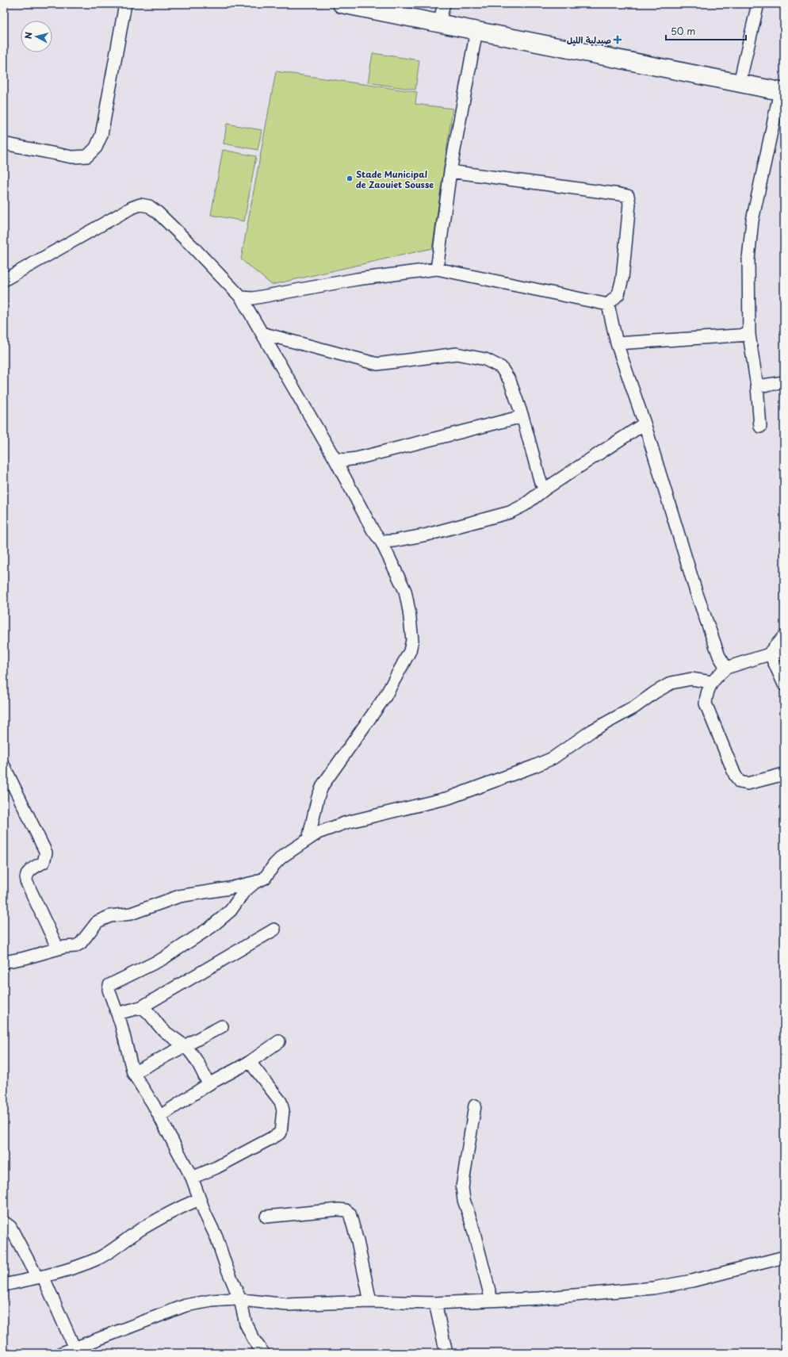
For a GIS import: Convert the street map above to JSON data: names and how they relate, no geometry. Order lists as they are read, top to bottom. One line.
{"places":{"health":["صيدلية الليل"],"other":["Stade Municipal de Zaouiet Sousse"]},"scale_bar":"50 m","north":"left"}
